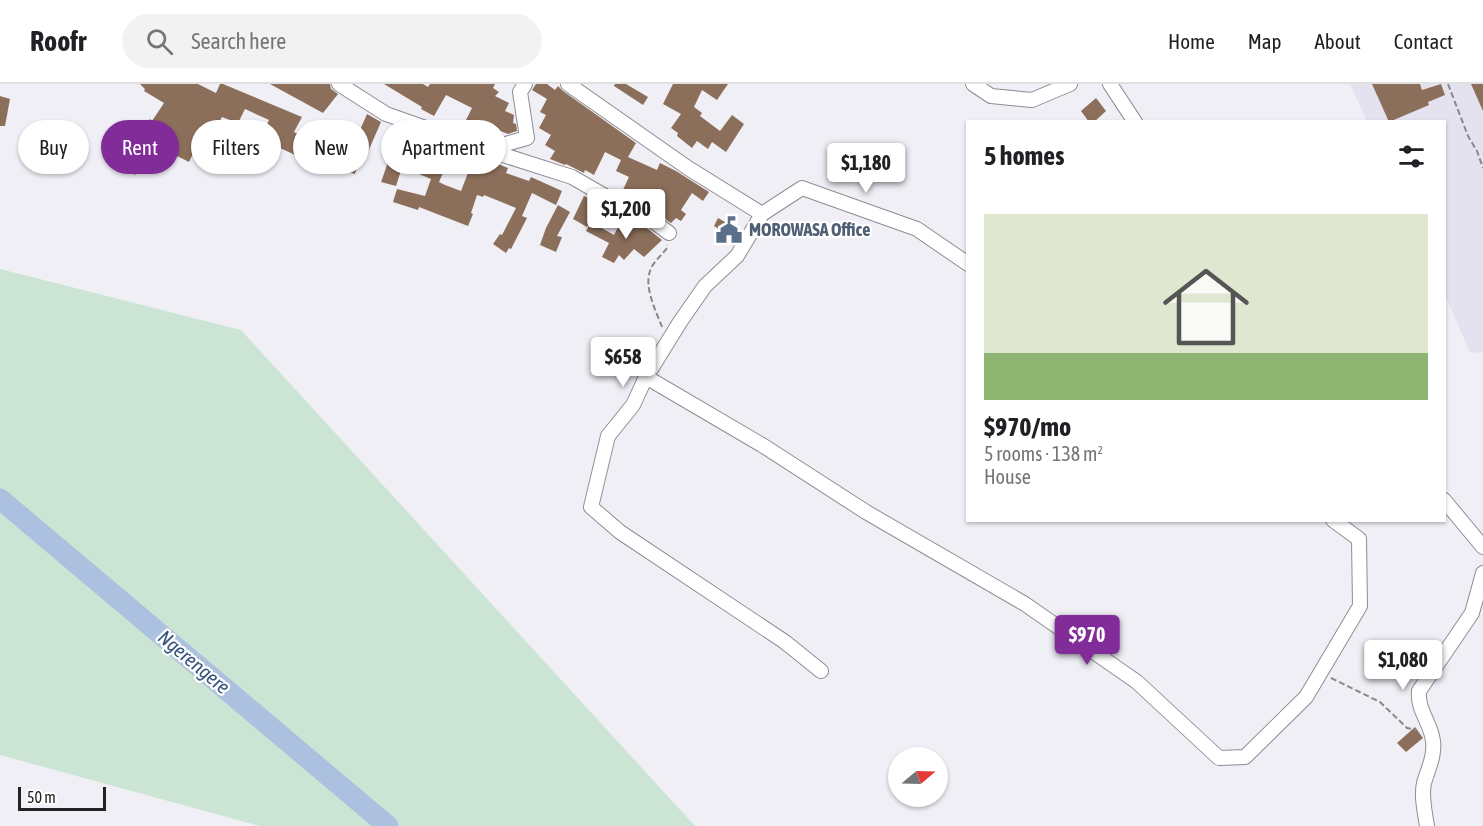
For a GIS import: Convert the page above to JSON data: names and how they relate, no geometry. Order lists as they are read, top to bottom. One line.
{"water":["Ngerengere"],"places":{"public building":["MOROWASA Office"]},"scale_bar":"50 m","north":"right","page":{"header":"Roofr","search":"Search here","nav":["Home","Map","About","Contact"],"chip":["Buy","Rent","Filters","New","Apartment"],"heading":"5 homes","price":["$1,180","$1,200","$658","$970","$1,080"],"list":[{"name":"$970/mo","note":"5 rooms · 138 m² · House"}],"scale":"50 m"}}
